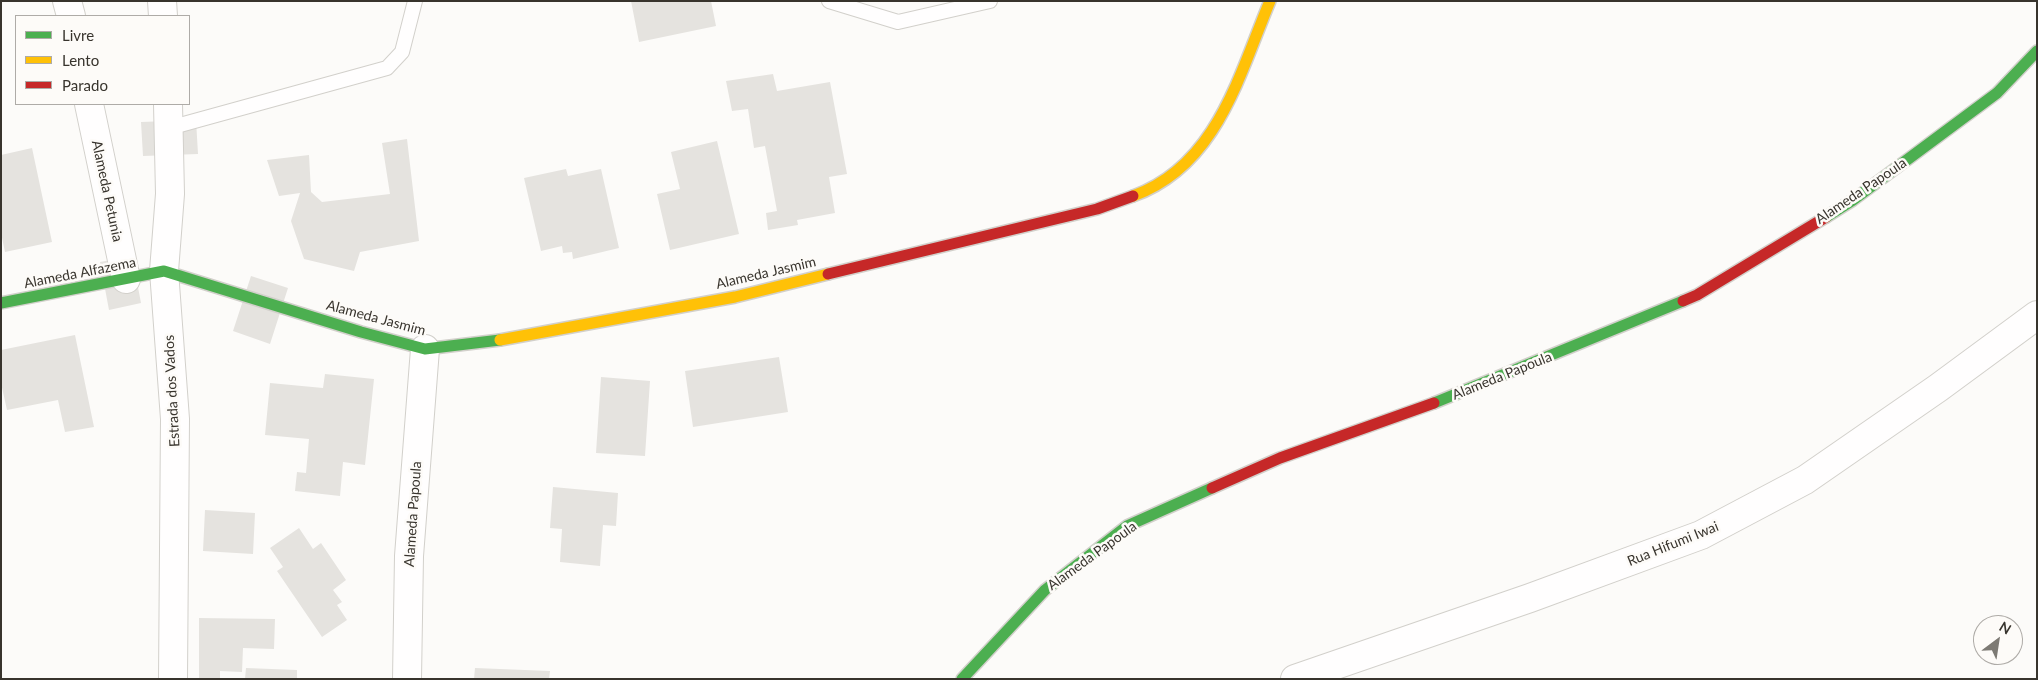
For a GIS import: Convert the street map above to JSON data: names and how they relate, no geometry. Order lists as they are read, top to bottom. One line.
{"streets":{"street":["Alameda Petunia","Alameda Papoula","Alameda Alfazema","Alameda Jasmim","Estrada dos Vados","Rua Hifumi Iwai"]},"crossings":[["Alameda Petunia","Alameda Alfazema"],["Alameda Papoula","Alameda Jasmim"],["Alameda Alfazema","Alameda Jasmim"],["Alameda Alfazema","Estrada dos Vados"],["Alameda Jasmim","Estrada dos Vados"]],"legend":["Livre","Lento","Parado"],"north":"top right"}
